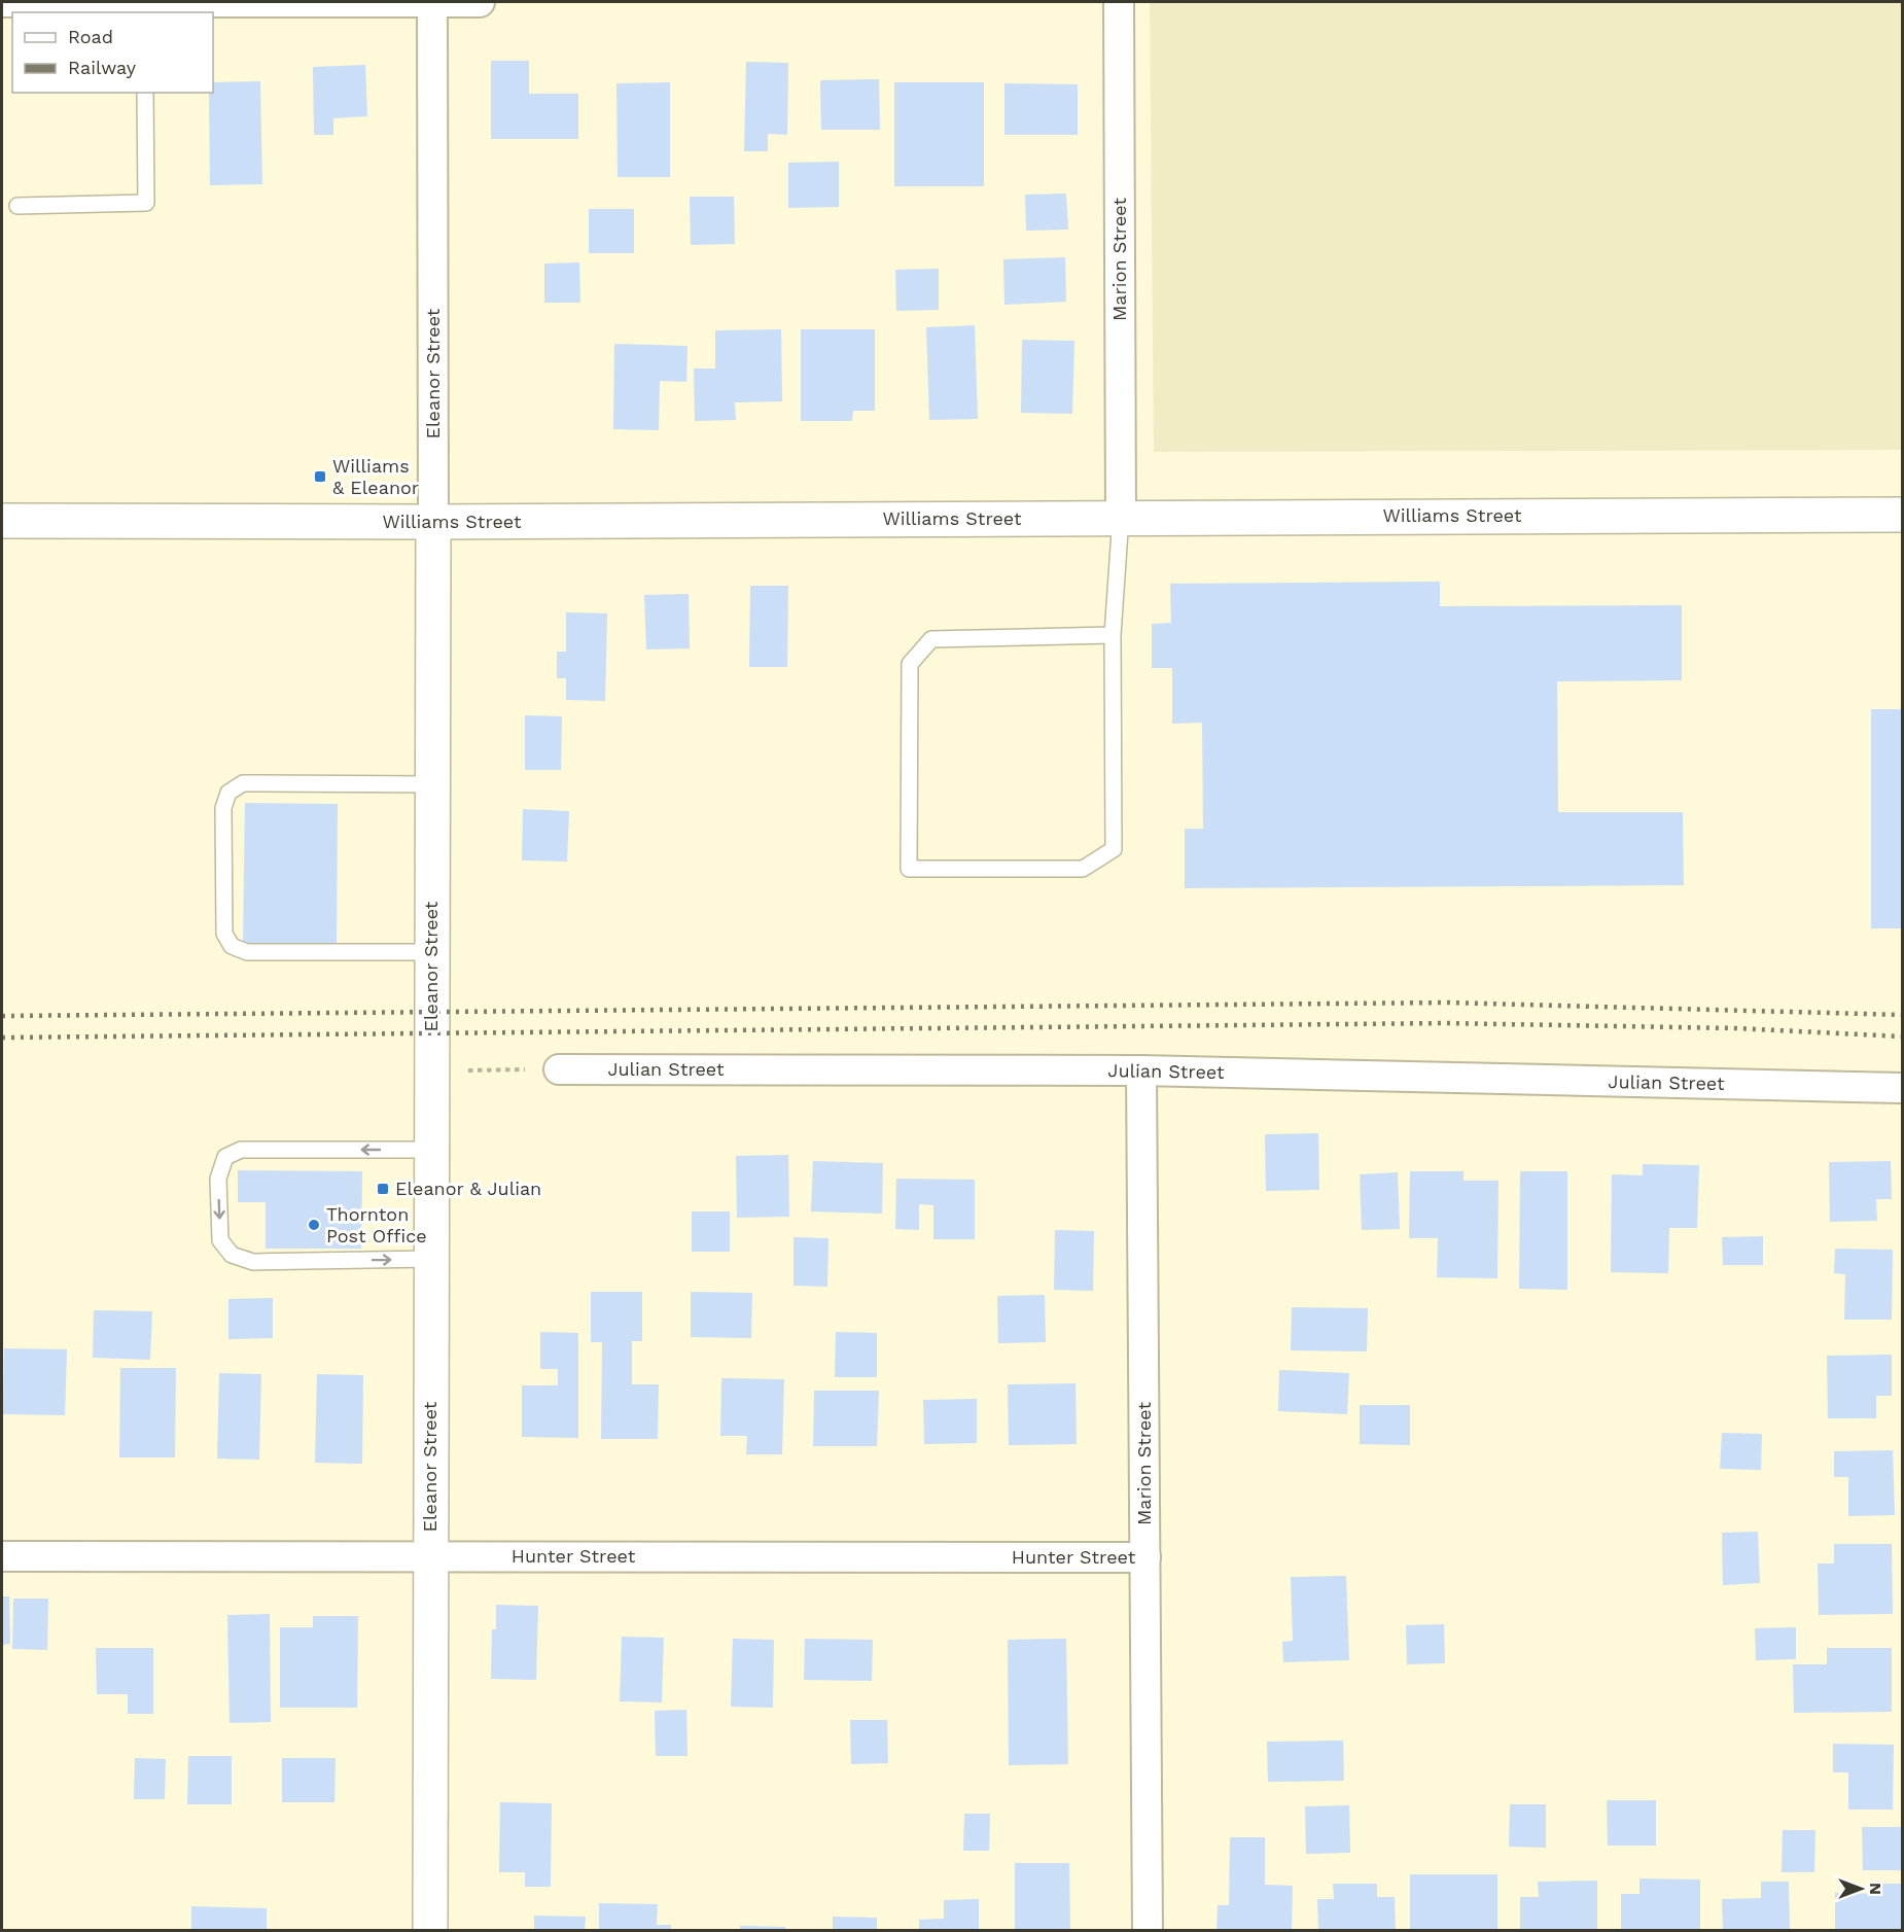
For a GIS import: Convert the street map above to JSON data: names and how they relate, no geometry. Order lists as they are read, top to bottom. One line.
{"streets":{"street":["Marion Street","Eleanor Street","Williams Street","Julian Street","Hunter Street"]},"crossings":[["Marion Street","Williams Street"],["Marion Street","Julian Street"],["Marion Street","Hunter Street"],["Eleanor Street","Williams Street"],["Eleanor Street","Hunter Street"]],"places":{"transit":["Williams & Eleanor","Eleanor & Julian"],"other":["Thornton Post Office"]},"legend":["Road","Railway"],"north":"right"}
